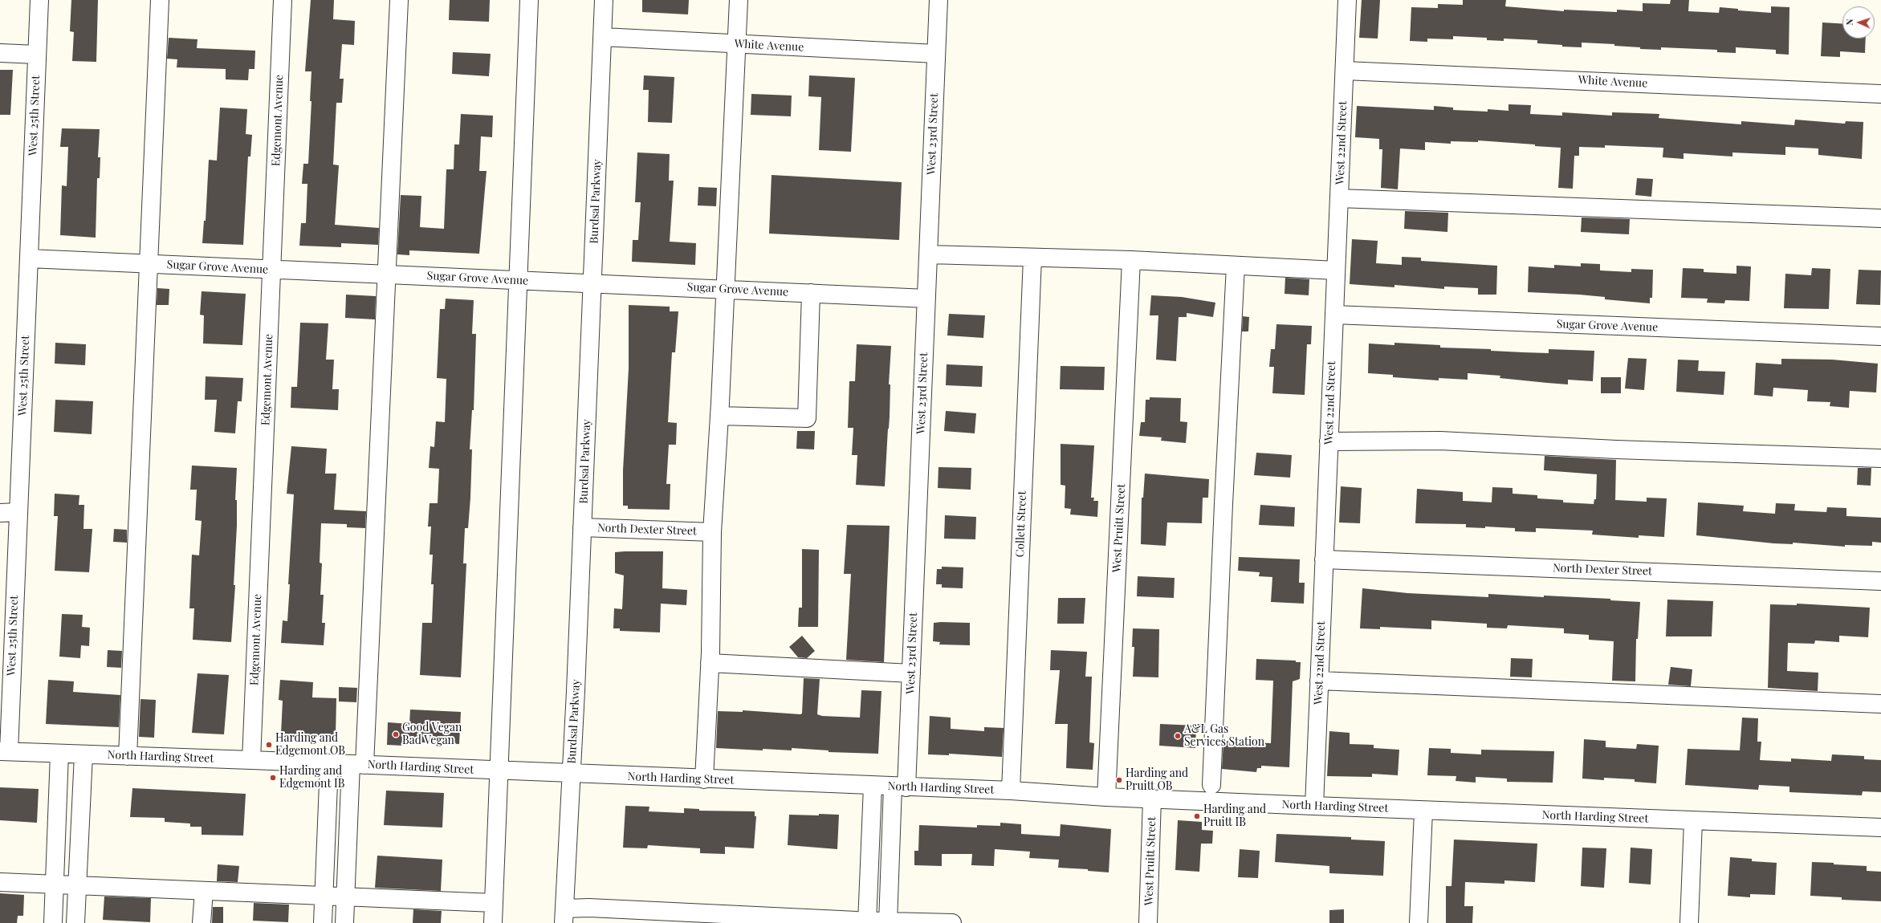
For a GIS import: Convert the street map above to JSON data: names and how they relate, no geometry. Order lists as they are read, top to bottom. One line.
{"streets":{"street":["White Avenue","West 25th Street","Edgemont Avenue","West 23rd Street","West 22nd Street","Burdsal Parkway","Sugar Grove Avenue","Collett Street","West Pruitt Street","North Dexter Street","North Harding Street"]},"crossings":[["White Avenue","West 23rd Street"],["White Avenue","West 22nd Street"],["White Avenue","Burdsal Parkway"],["West 25th Street","Sugar Grove Avenue"],["West 25th Street","North Harding Street"],["Edgemont Avenue","Sugar Grove Avenue"],["Edgemont Avenue","North Harding Street"],["West 23rd Street","Sugar Grove Avenue"],["West 23rd Street","North Harding Street"],["West 22nd Street","Sugar Grove Avenue"],["West 22nd Street","North Dexter Street"],["West 22nd Street","North Harding Street"],["Burdsal Parkway","Sugar Grove Avenue"],["Burdsal Parkway","North Dexter Street"],["Burdsal Parkway","North Harding Street"],["Collett Street","North Harding Street"],["West Pruitt Street","North Harding Street"]],"places":["Good Vegan Bad Vegan","A&L Gas Services Station","Harding and Edgemont OB","Harding and Edgemont IB","Harding and Pruitt OB","Harding and Pruitt IB"],"north":"left"}
